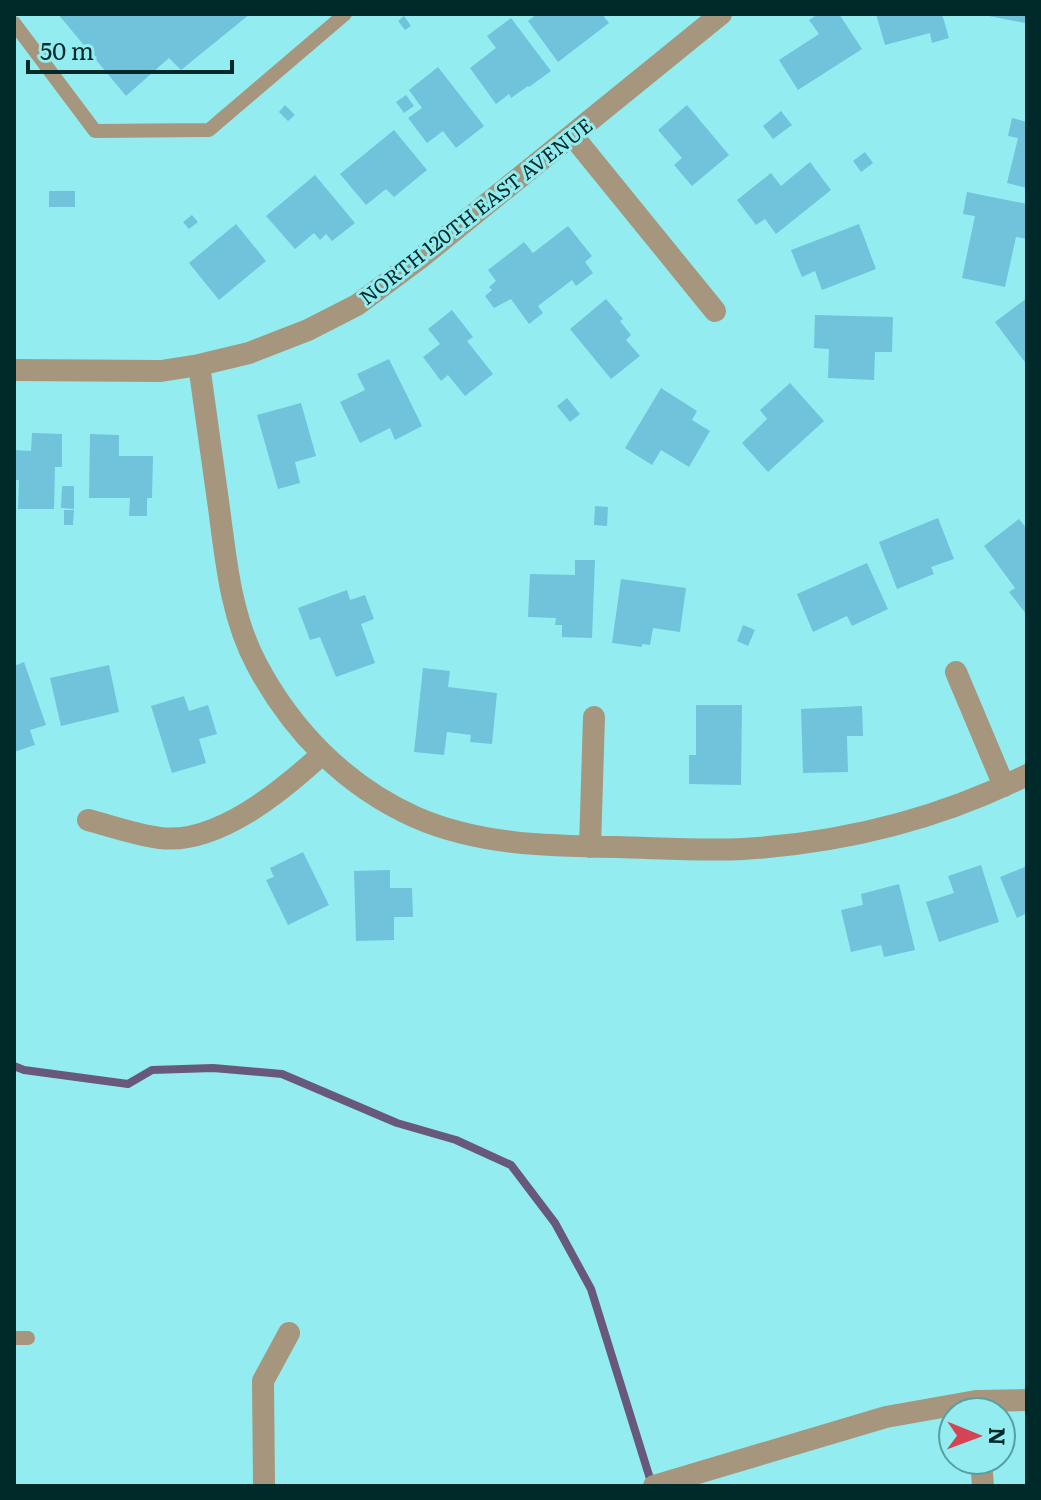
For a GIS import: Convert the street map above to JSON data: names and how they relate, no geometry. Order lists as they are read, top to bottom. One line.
{"streets":{"street":["NORTH 120TH EAST AVENUE"]},"scale_bar":"50 m","north":"right"}
